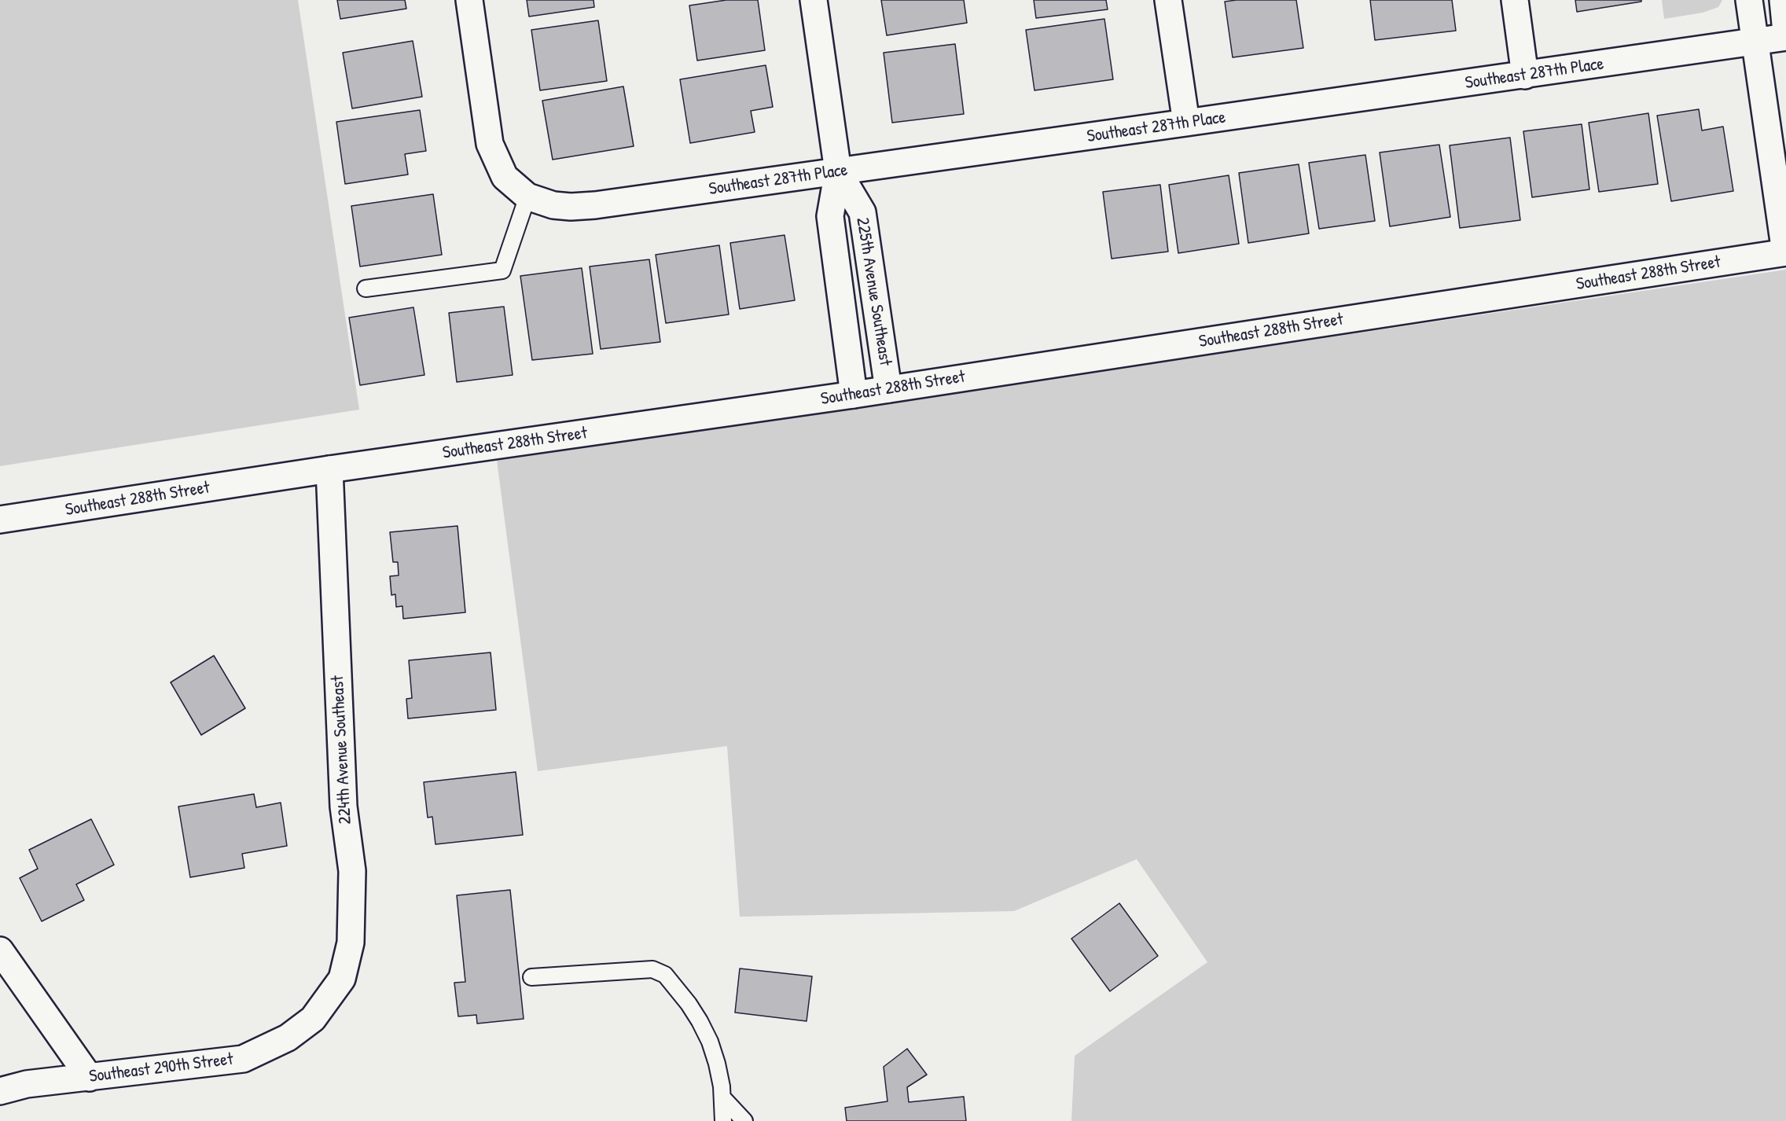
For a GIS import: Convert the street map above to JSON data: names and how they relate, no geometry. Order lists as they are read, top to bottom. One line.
{"streets":{"street":["Southeast 287th Place","Southeast 288th Street","225th Avenue Southeast","224th Avenue Southeast","Southeast 290th Street"]},"crossings":[["Southeast 287th Place","225th Avenue Southeast"],["Southeast 288th Street","225th Avenue Southeast"],["Southeast 288th Street","224th Avenue Southeast"],["224th Avenue Southeast","Southeast 290th Street"]]}
